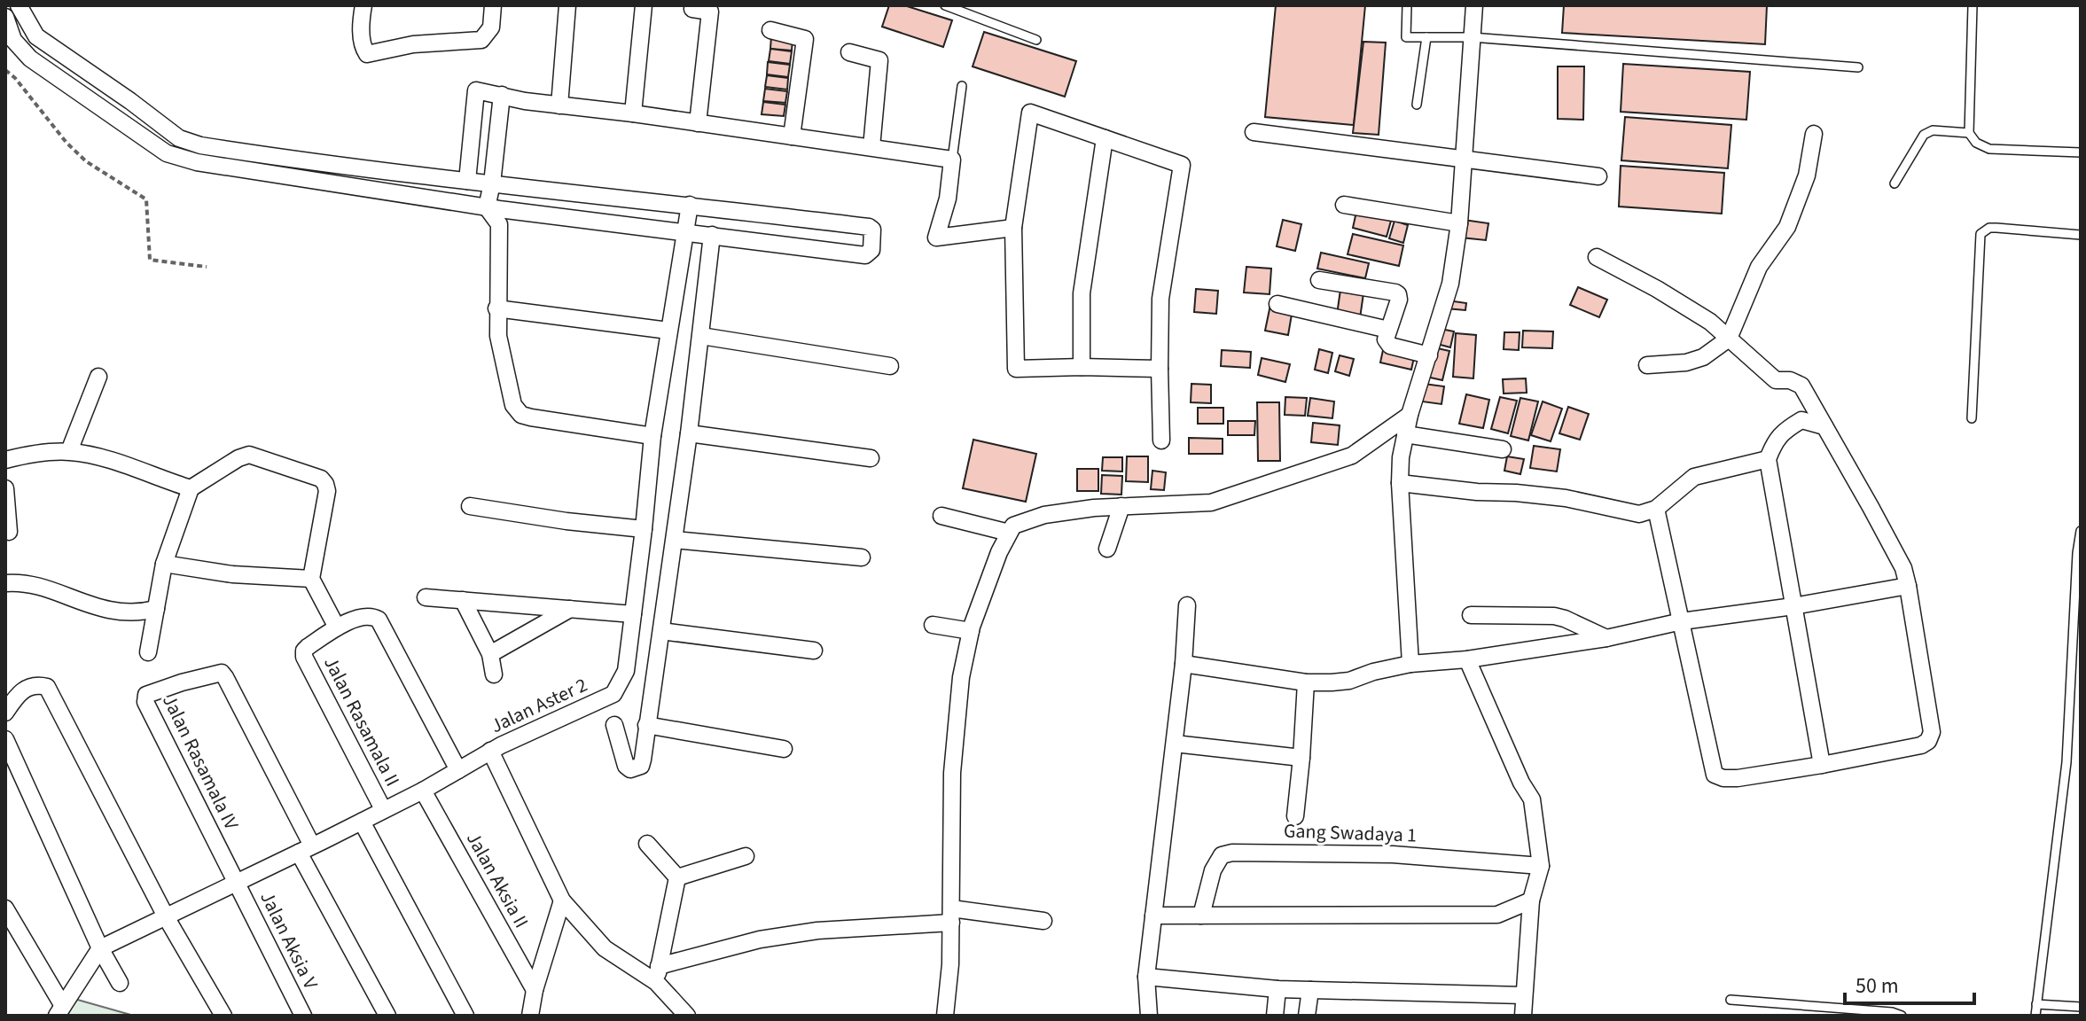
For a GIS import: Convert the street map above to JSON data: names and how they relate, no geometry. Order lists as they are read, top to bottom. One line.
{"streets":{"street":["Jalan Aster 2","Jalan Rasamala II","Jalan Rasamala IV","Gang Swadaya 1","Jalan Aksia II","Jalan Aksia V"]},"crossings":[["Jalan Aster 2","Jalan Rasamala II"],["Jalan Aster 2","Jalan Rasamala IV"],["Jalan Aster 2","Jalan Aksia II"],["Jalan Aster 2","Jalan Aksia V"],["Jalan Rasamala IV","Jalan Aksia V"]],"scale_bar":"50 m"}
